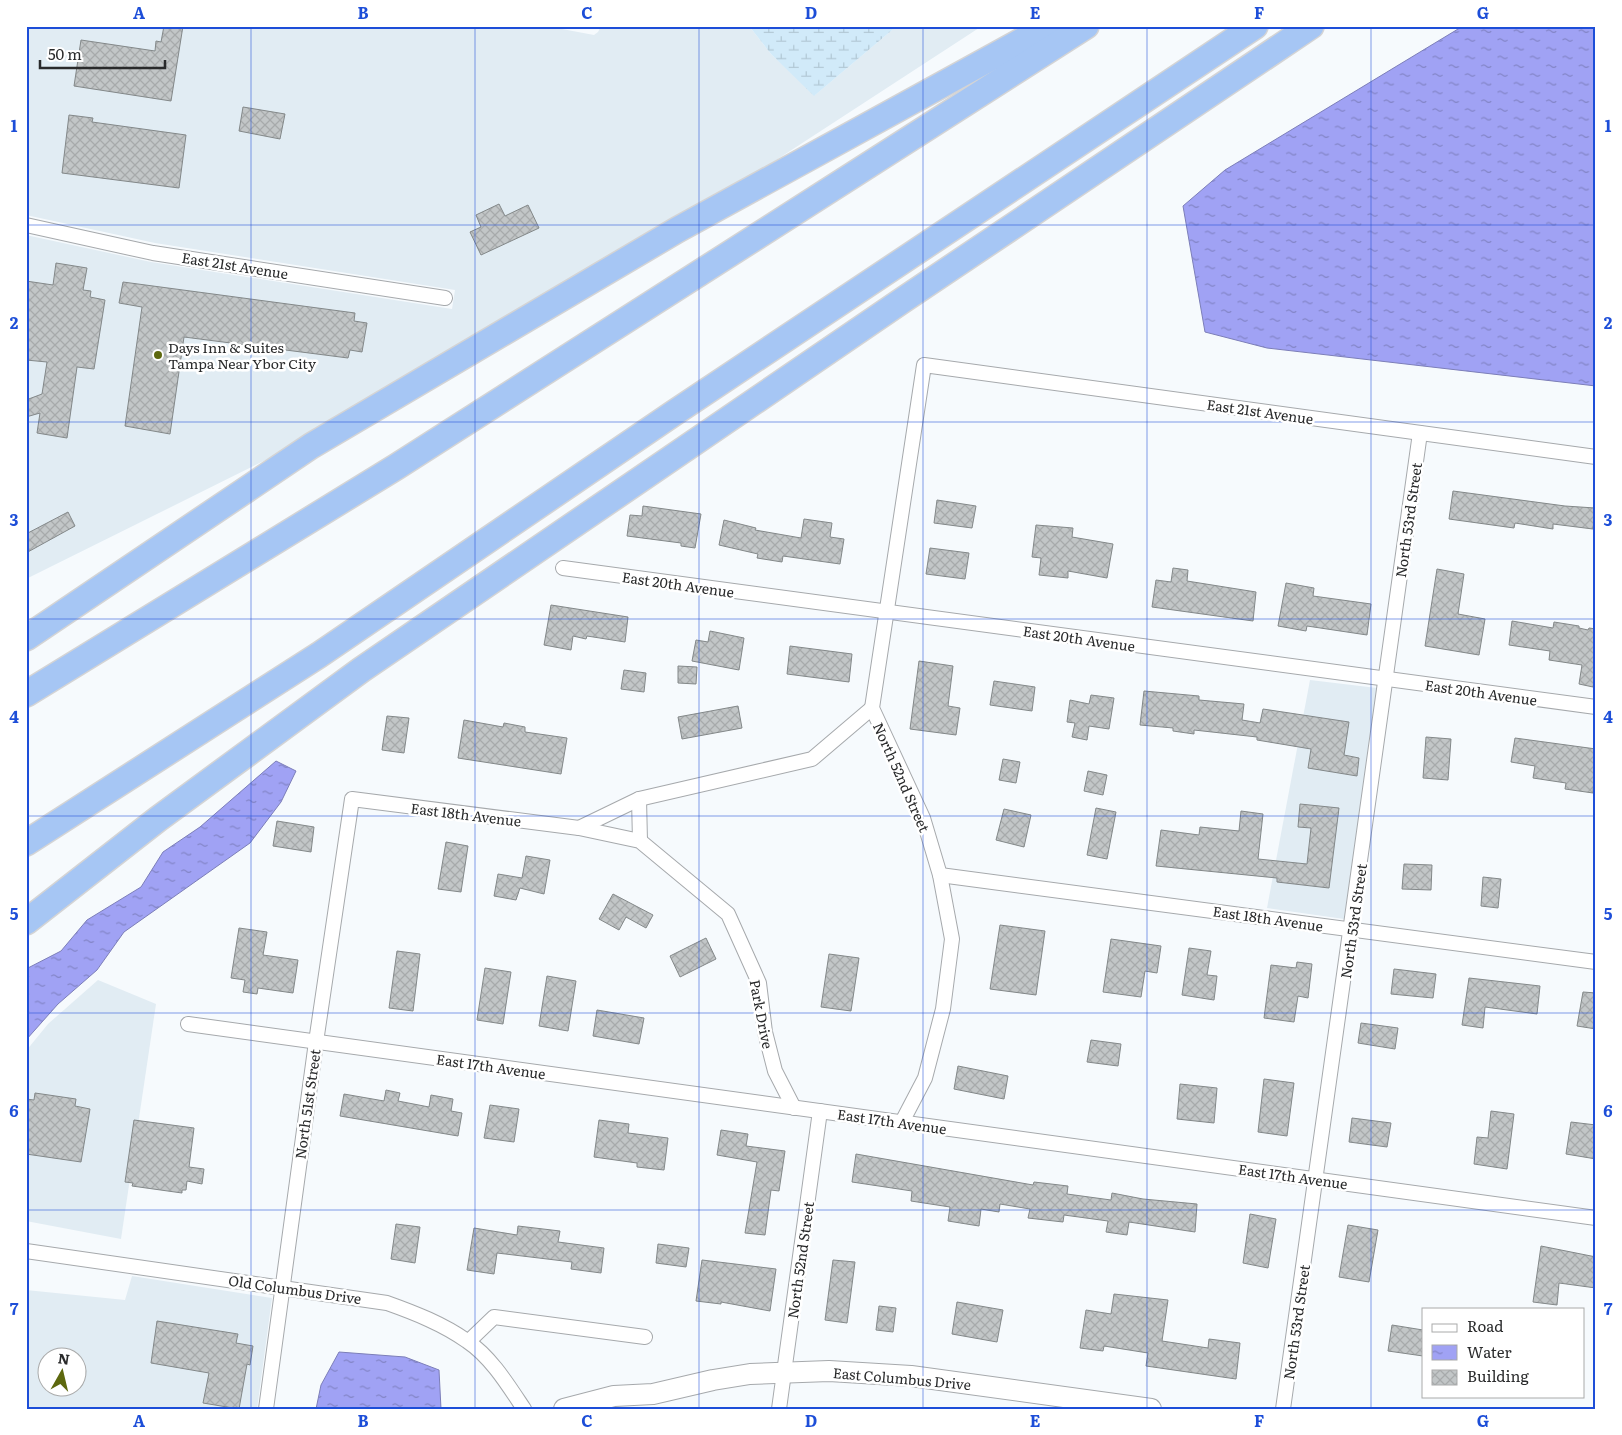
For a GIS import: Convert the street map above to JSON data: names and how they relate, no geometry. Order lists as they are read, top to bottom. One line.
{"streets":{"main road":["East Columbus Drive"],"street":["East 21st Avenue","North 53rd Street","East 20th Avenue","North 52nd Street","East 18th Avenue","Park Drive","East 17th Avenue","North 51st Street","Old Columbus Drive"]},"crossings":[["East 21st Avenue","North 53rd Street"],["East 21st Avenue","North 52nd Street"],["North 53rd Street","East 20th Avenue"],["North 53rd Street","East 18th Avenue"],["North 53rd Street","East 17th Avenue"],["East 20th Avenue","North 52nd Street"],["North 52nd Street","East 18th Avenue"],["North 52nd Street","East 17th Avenue"],["North 52nd Street","East Columbus Drive"],["East 18th Avenue","Park Drive"],["East 18th Avenue","North 51st Street"],["Park Drive","East 17th Avenue"],["East 17th Avenue","North 51st Street"],["North 51st Street","Old Columbus Drive"]],"places":["Days Inn & Suites Tampa Near Ybor City"],"legend":["Road","Water","Building"],"scale_bar":"50 m","north":"top","grid":{"columns":["A","B","C","D","E","F","G"],"rows":["1","2","3","4","5","6","7"]}}
